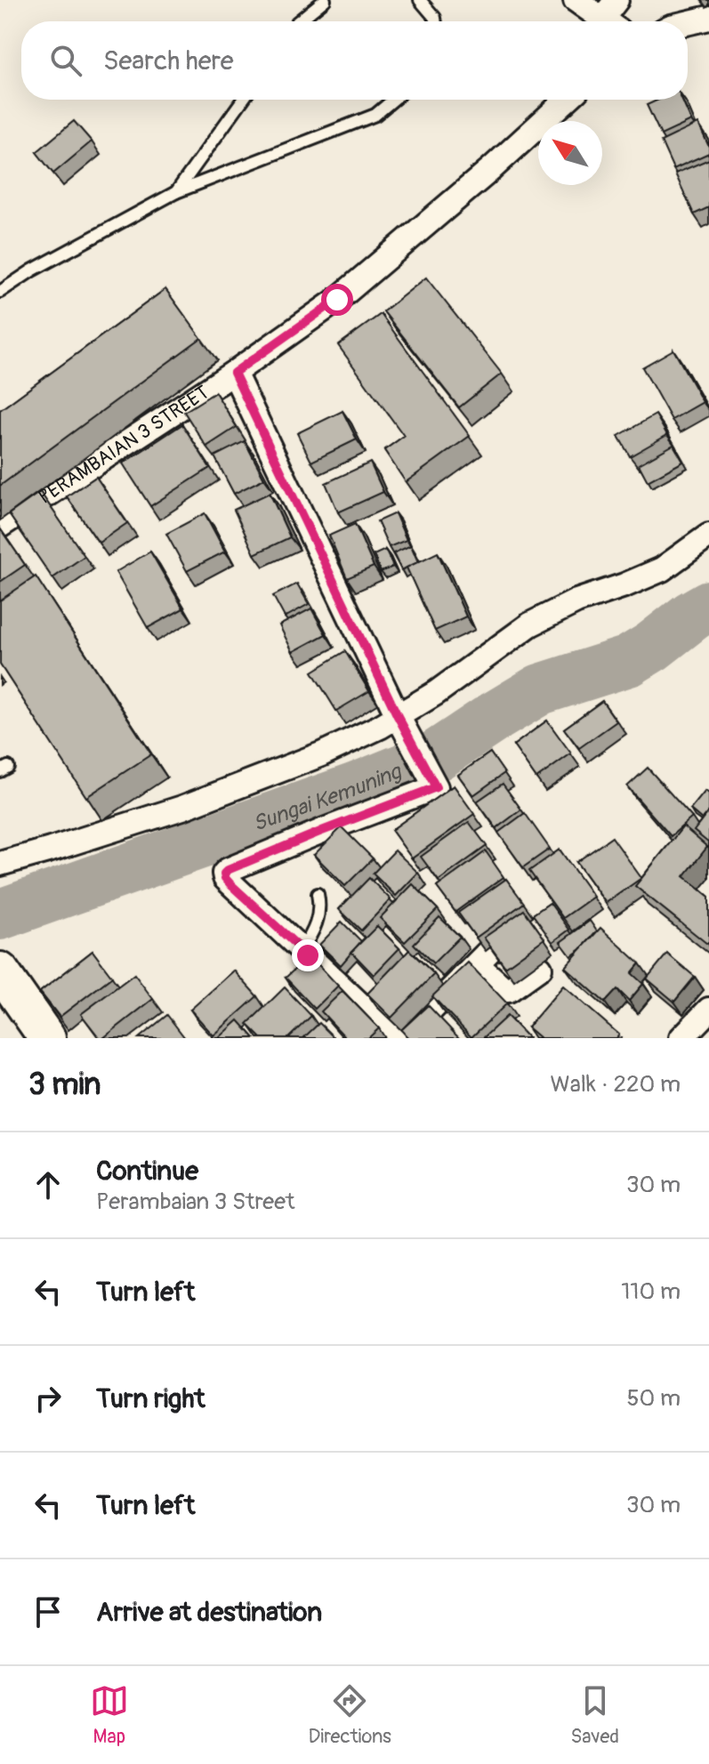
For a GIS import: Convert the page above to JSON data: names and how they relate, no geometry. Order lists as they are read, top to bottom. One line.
{"streets":{"street":["PERAMBAIAN 3 STREET"]},"water":["Sungai Kemuning"],"north":"top left","page":{"search":"Search here","heading":["3 min","Walk · 220 m"],"list":[["Continue","Perambaian 3 Street","30 m"],["Turn left","110 m"],["Turn right","50 m"],["Turn left","30 m"],"Arrive at destination"],"nav":["Map","Directions","Saved"]}}
